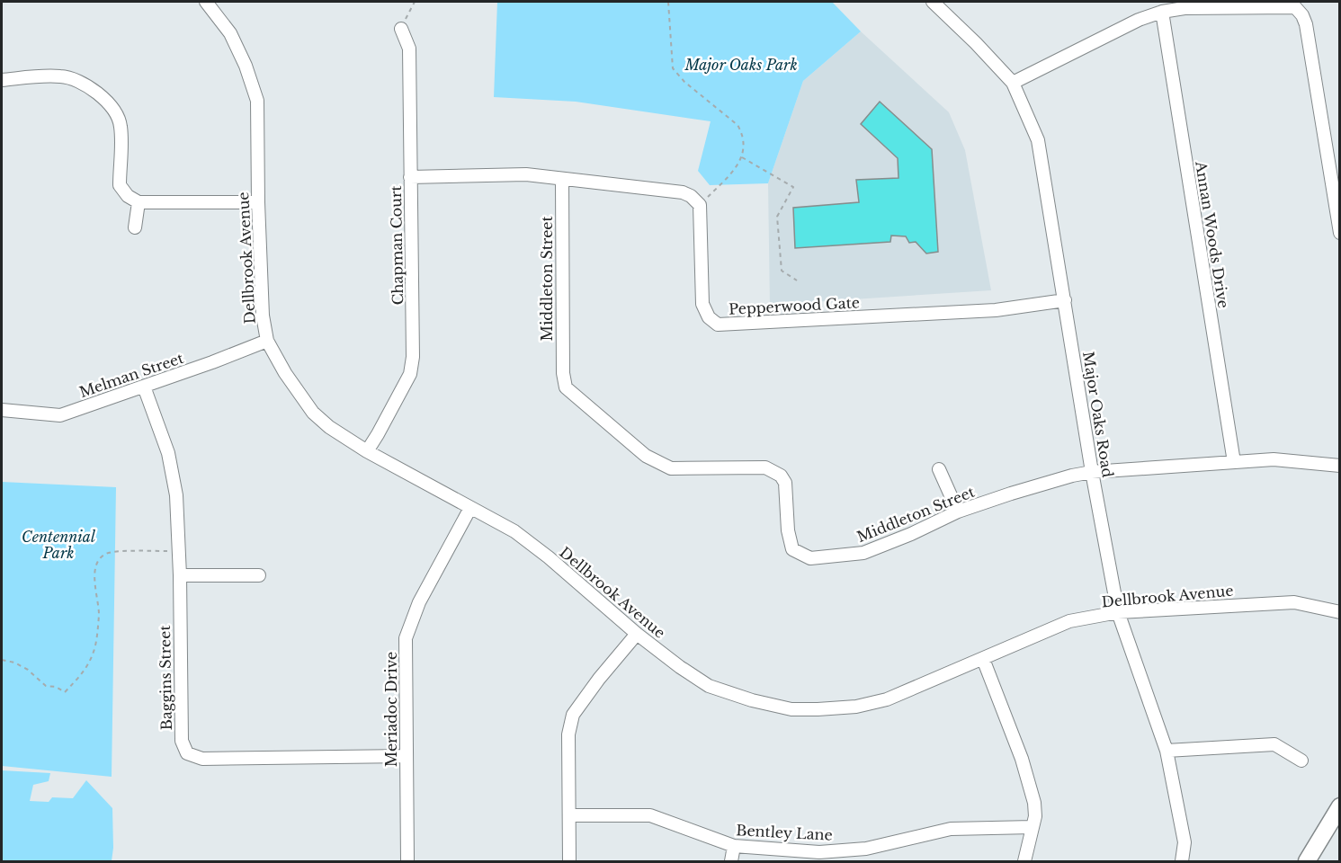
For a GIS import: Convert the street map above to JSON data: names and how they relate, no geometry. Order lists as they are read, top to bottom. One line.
{"streets":{"street":["Annan Woods Drive","Chapman Court","Dellbrook Avenue","Middleton Street","Pepperwood Gate","Melman Street","Major Oaks Road","Baggins Street","Meriadoc Drive","Bentley Lane"]},"crossings":[["Annan Woods Drive","Middleton Street"],["Chapman Court","Dellbrook Avenue"],["Dellbrook Avenue","Melman Street"],["Dellbrook Avenue","Major Oaks Road"],["Dellbrook Avenue","Meriadoc Drive"],["Middleton Street","Major Oaks Road"],["Pepperwood Gate","Major Oaks Road"],["Melman Street","Baggins Street"],["Baggins Street","Meriadoc Drive"]],"parks":["Major Oaks Park","Centennial Park"]}
